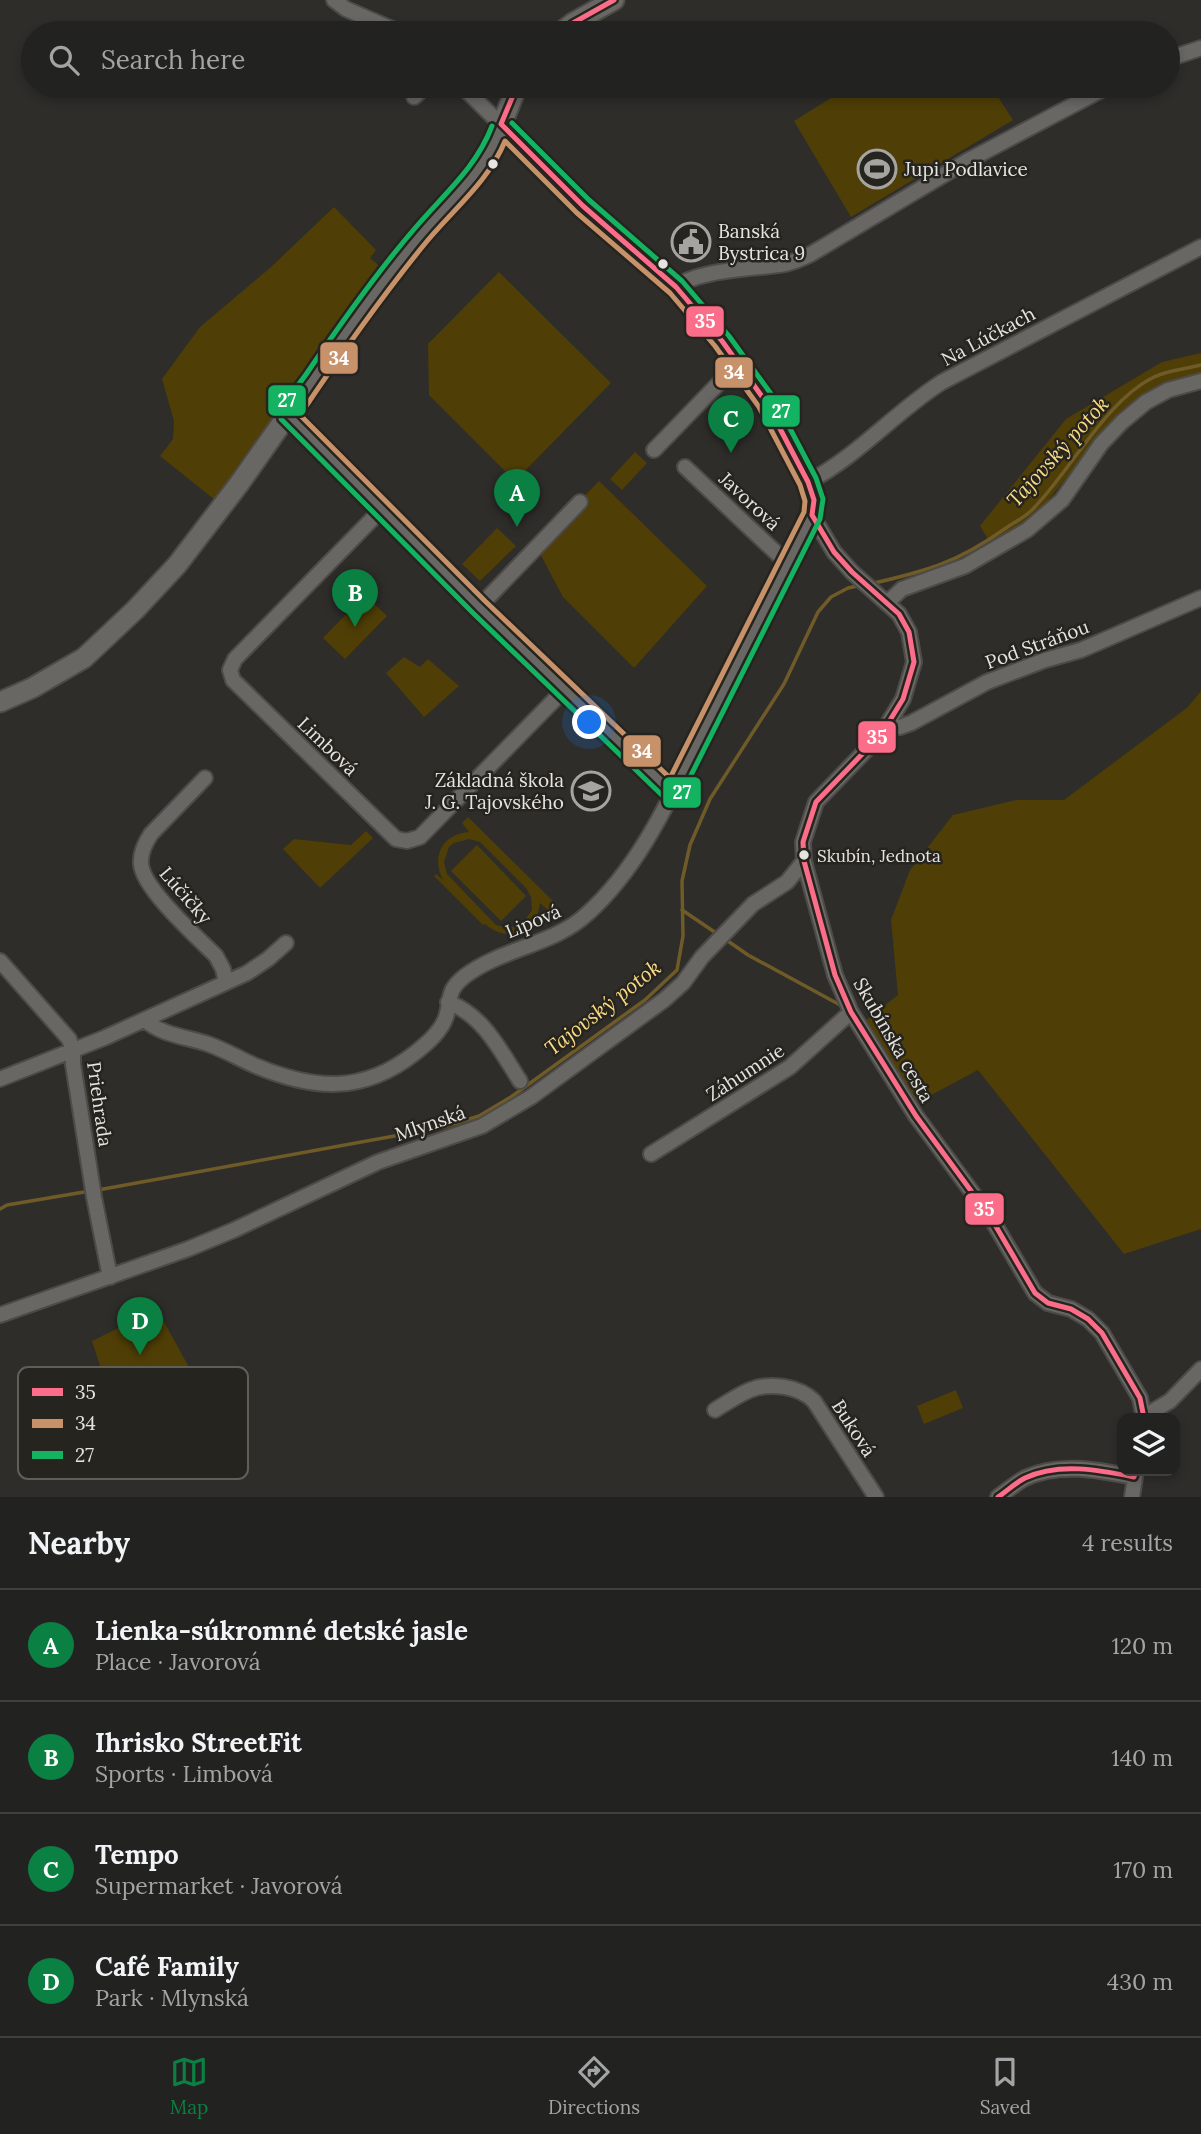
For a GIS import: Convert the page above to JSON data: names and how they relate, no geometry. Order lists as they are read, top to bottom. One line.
{"streets":{"street":["Na Lúčkach","Javorová","Pod Stráňou","Limbová","Lúčičky","Lipová","Skubínska cesta","Záhumnie","Priehrada","Mlynská","Buková"]},"crossings":[["Javorová","Lipová"],["Pod Stráňou","Skubínska cesta"],["Lipová","Skubínska cesta"],["Skubínska cesta","Záhumnie"],["Skubínska cesta","Mlynská"],["Priehrada","Mlynská"]],"water":["Tajovský potok"],"places":{"sports":["Jupi Podlavice"],"public building":["Banská Bystrica 9"],"school or university":["Základná škola J. G. Tajovského"],"other":["Skubín, Jednota"]},"lines":["transit line 35","transit line 27","transit line 34"],"legend":["35","34","27"],"page":{"search":"Search here","pins":["C","A","B","D"],"heading":["Nearby","4 results"],"list":[{"mark":"A","name":"Lienka-súkromné detské jasle","note":"Place · Javorová","value":"120 m"},{"mark":"B","name":"Ihrisko StreetFit","note":"Sports · Limbová","value":"140 m"},{"mark":"C","name":"Tempo","note":"Supermarket · Javorová","value":"170 m"},{"mark":"D","name":"Café Family","note":"Park · Mlynská","value":"430 m"}],"nav":["Map","Directions","Saved"]}}
